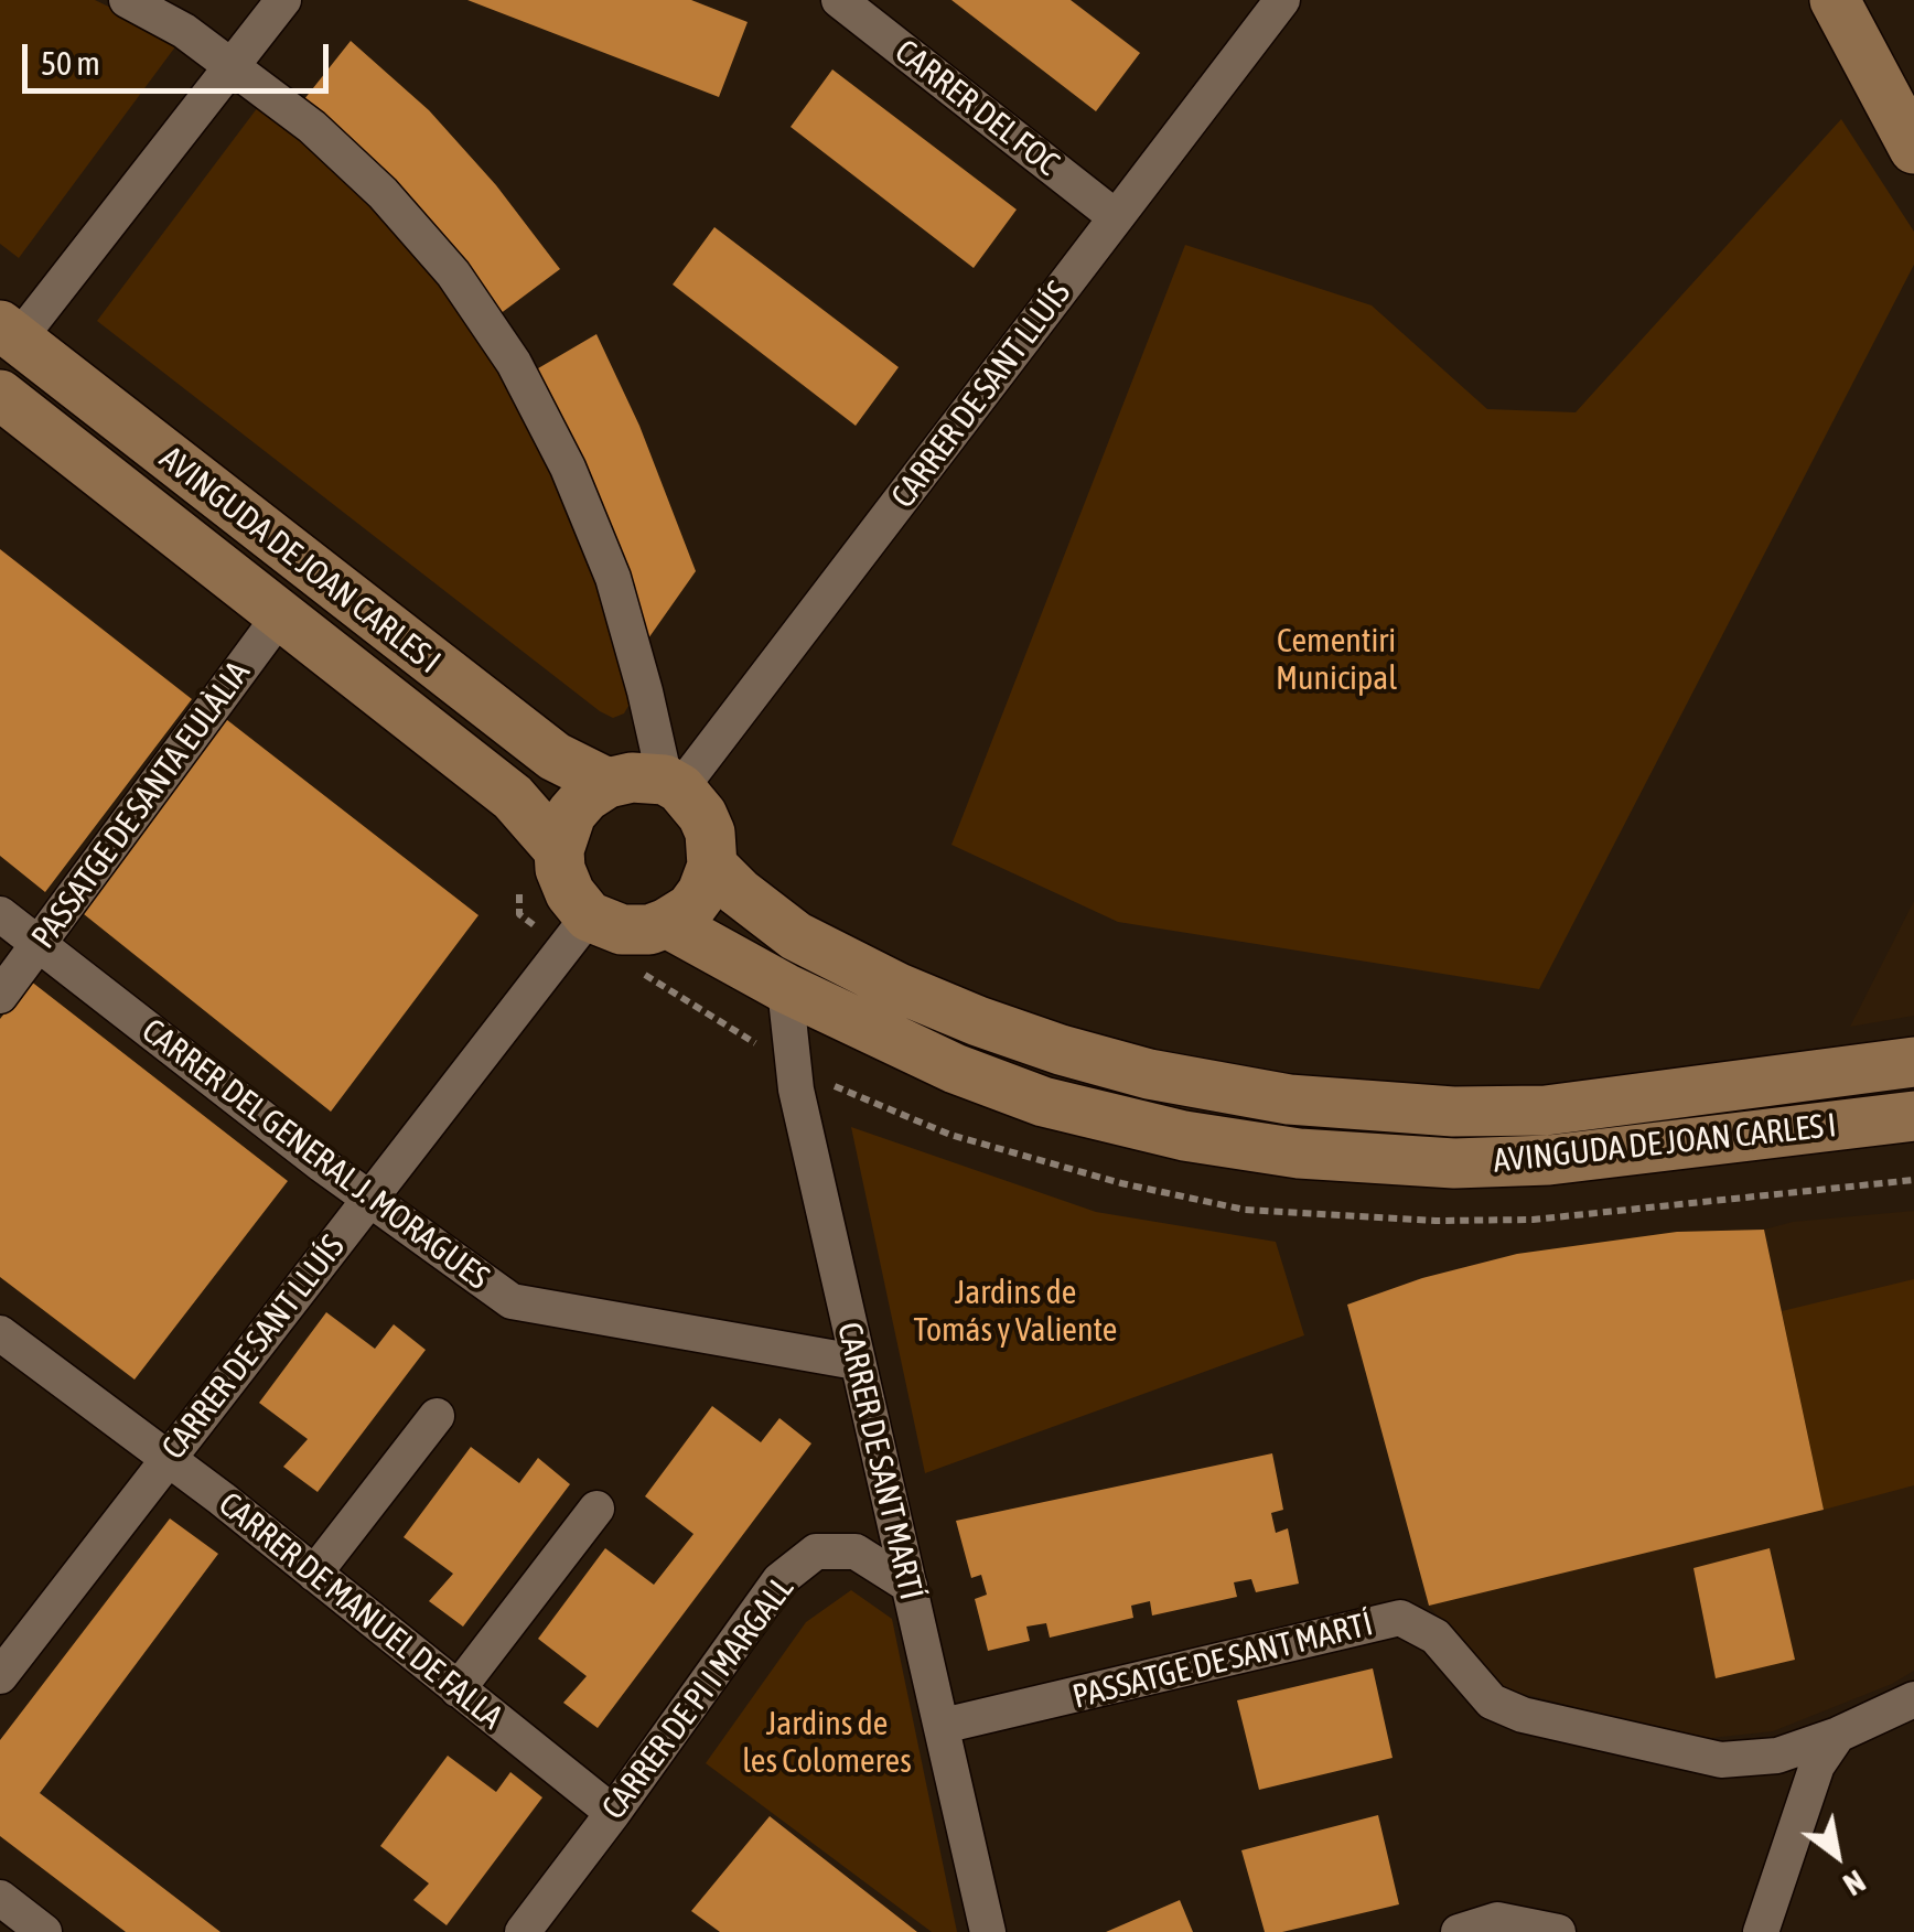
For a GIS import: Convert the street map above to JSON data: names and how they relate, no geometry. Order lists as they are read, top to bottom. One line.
{"streets":{"main road":["AVINGUDA DE JOAN CARLES I"],"street":["CARRER DEL FOC","CARRER DE SANT LLUÍS","PASSATGE DE SANTA EULÀLIA","CARRER DEL GENERAL J. MORAGUES","CARRER DE SANT MARTÍ","CARRER DE MANUEL DE FALLA","PASSATGE DE SANT MARTÍ","CARRER DE PI I MARGALL"]},"crossings":[["CARRER DEL FOC","CARRER DE SANT LLUÍS"],["CARRER DE SANT LLUÍS","AVINGUDA DE JOAN CARLES I"],["CARRER DE SANT LLUÍS","CARRER DEL GENERAL J. MORAGUES"],["CARRER DE SANT LLUÍS","CARRER DE MANUEL DE FALLA"],["AVINGUDA DE JOAN CARLES I","PASSATGE DE SANTA EULÀLIA"],["AVINGUDA DE JOAN CARLES I","CARRER DE SANT MARTÍ"],["PASSATGE DE SANTA EULÀLIA","CARRER DEL GENERAL J. MORAGUES"],["CARRER DEL GENERAL J. MORAGUES","CARRER DE SANT MARTÍ"],["CARRER DE SANT MARTÍ","PASSATGE DE SANT MARTÍ"],["CARRER DE SANT MARTÍ","CARRER DE PI I MARGALL"],["CARRER DE MANUEL DE FALLA","CARRER DE PI I MARGALL"]],"parks":["Cementiri Municipal","Jardins de Tomás y Valiente","Jardins de les Colomeres"],"scale_bar":"50 m","north":"bottom right"}
